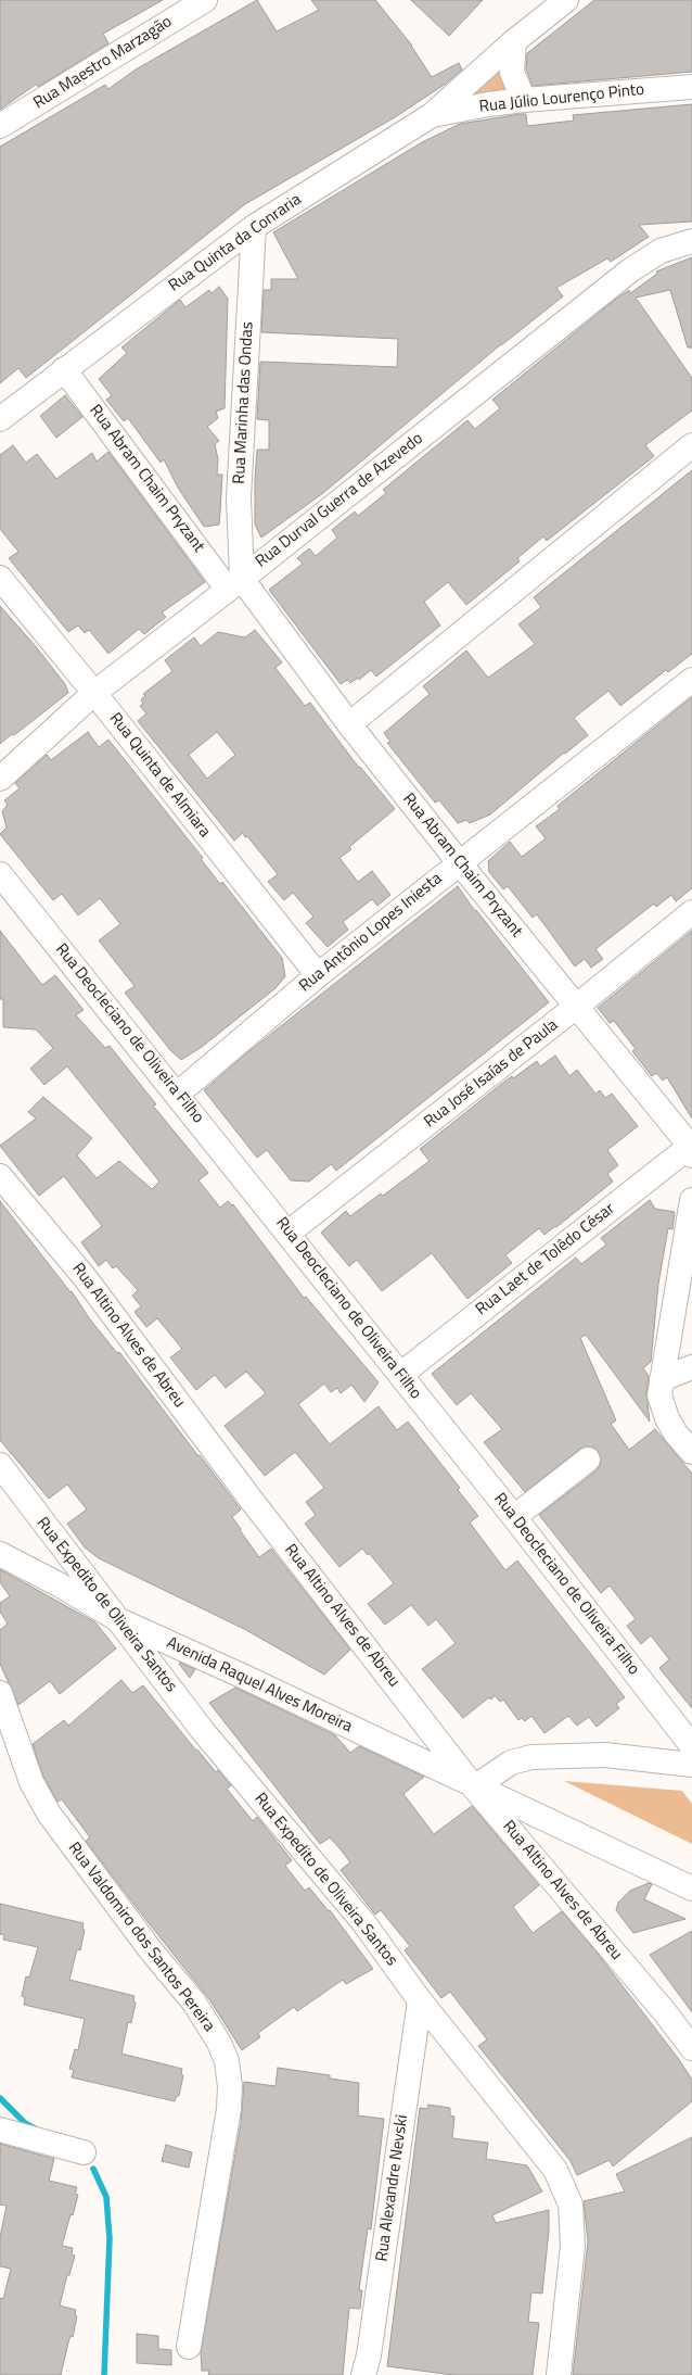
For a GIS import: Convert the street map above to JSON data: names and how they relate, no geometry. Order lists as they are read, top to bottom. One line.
{"streets":{"street":["Rua Maestro Marzagão","Rua Júlio Lourenço Pinto","Rua Quinta da Conraria","Rua Marinha das Ondas","Rua Abram Chaim Pryzant","Rua Durval Guerra de Azevedo","Rua Quinta de Almiara","Rua Antônio Lopes Iniesta","Rua Deocleciano de Oliveira Filho","Rua José Isaías de Paula","Rua Laet de Tolêdo César","Rua Altino Alves de Abreu","Rua Expedito de Oliveira Santos","Avenida Raquel Alves Moreira","Rua Valdomiro dos Santos Pereira","Rua Alexandre Nevski"]},"crossings":[["Rua Júlio Lourenço Pinto","Rua Quinta da Conraria"],["Rua Quinta da Conraria","Rua Marinha das Ondas"],["Rua Quinta da Conraria","Rua Abram Chaim Pryzant"],["Rua Marinha das Ondas","Rua Abram Chaim Pryzant"],["Rua Marinha das Ondas","Rua Durval Guerra de Azevedo"],["Rua Abram Chaim Pryzant","Rua Durval Guerra de Azevedo"],["Rua Abram Chaim Pryzant","Rua Antônio Lopes Iniesta"],["Rua Abram Chaim Pryzant","Rua José Isaías de Paula"],["Rua Abram Chaim Pryzant","Rua Laet de Tolêdo César"],["Rua Durval Guerra de Azevedo","Rua Quinta de Almiara"],["Rua Quinta de Almiara","Rua Antônio Lopes Iniesta"],["Rua Antônio Lopes Iniesta","Rua Deocleciano de Oliveira Filho"],["Rua Deocleciano de Oliveira Filho","Rua José Isaías de Paula"],["Rua Deocleciano de Oliveira Filho","Rua Laet de Tolêdo César"],["Rua Altino Alves de Abreu","Avenida Raquel Alves Moreira"],["Rua Expedito de Oliveira Santos","Avenida Raquel Alves Moreira"],["Rua Expedito de Oliveira Santos","Rua Alexandre Nevski"]]}
